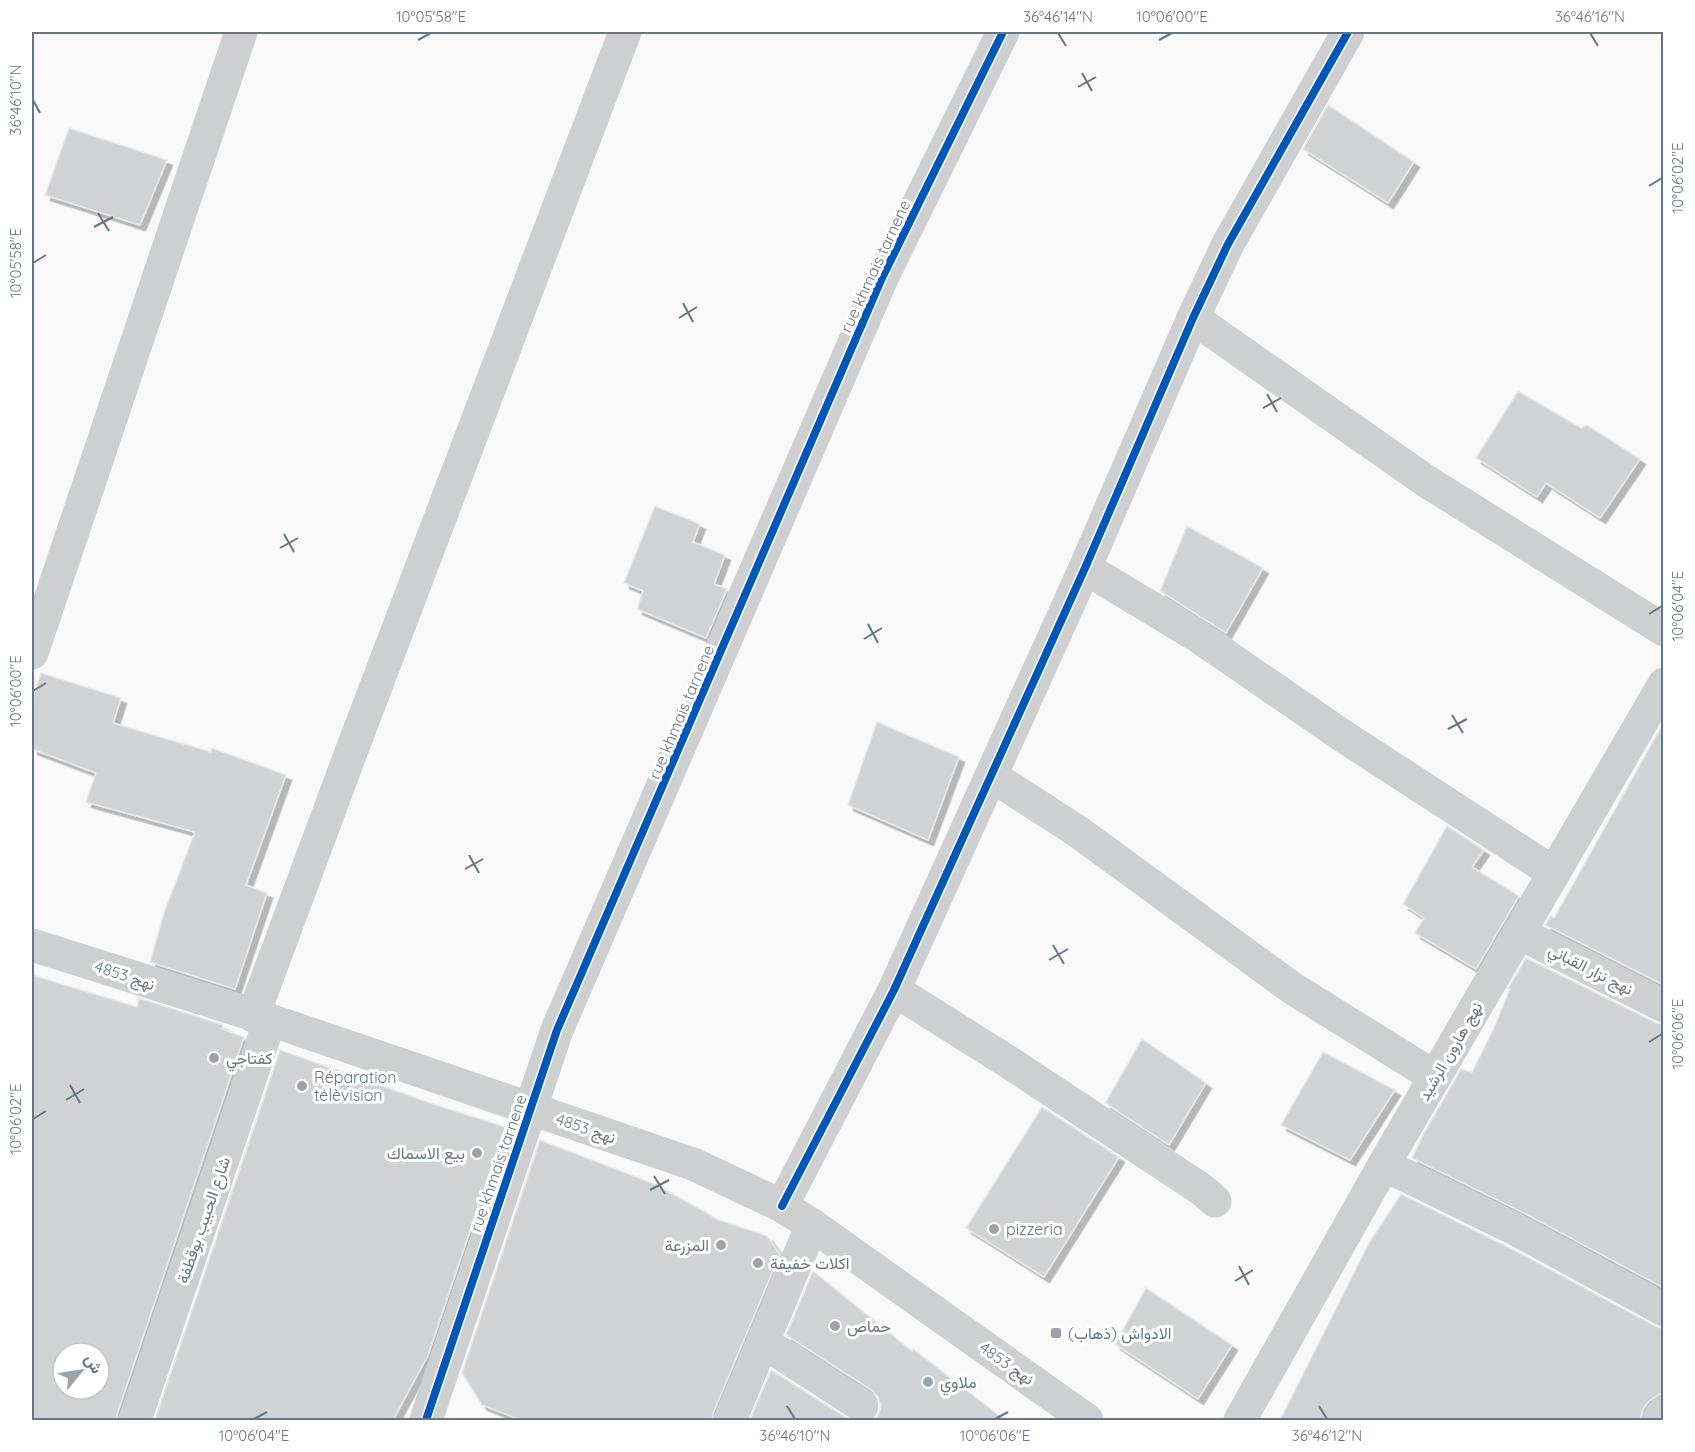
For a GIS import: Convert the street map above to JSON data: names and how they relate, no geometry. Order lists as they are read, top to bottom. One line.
{"streets":{"street":["rue khmais tarnene","نهج نزار القباني","نهج 4853","نهج هارون الرشيد","شارع الحبيب بوقطفة"]},"crossings":[["rue khmais tarnene","نهج 4853"],["نهج نزار القباني","نهج هارون الرشيد"],["نهج 4853","شارع الحبيب بوقطفة"]],"places":{"other":["كفتاجي","Réparation télèvision","بيع الاسماك","pizzeria","المزرعة","اكلات خفيفة","حماص","ملاوي"],"transit":["الادواش (ذهاب)"]},"north":"top right","coordinates":["10°05'58\"E","36°46'14\"N","10°06'00\"E","36°46'16\"N","36°46'10\"N","10°06'02\"E","10°06'04\"E","10°06'06\"E","36°46'12\"N"]}
